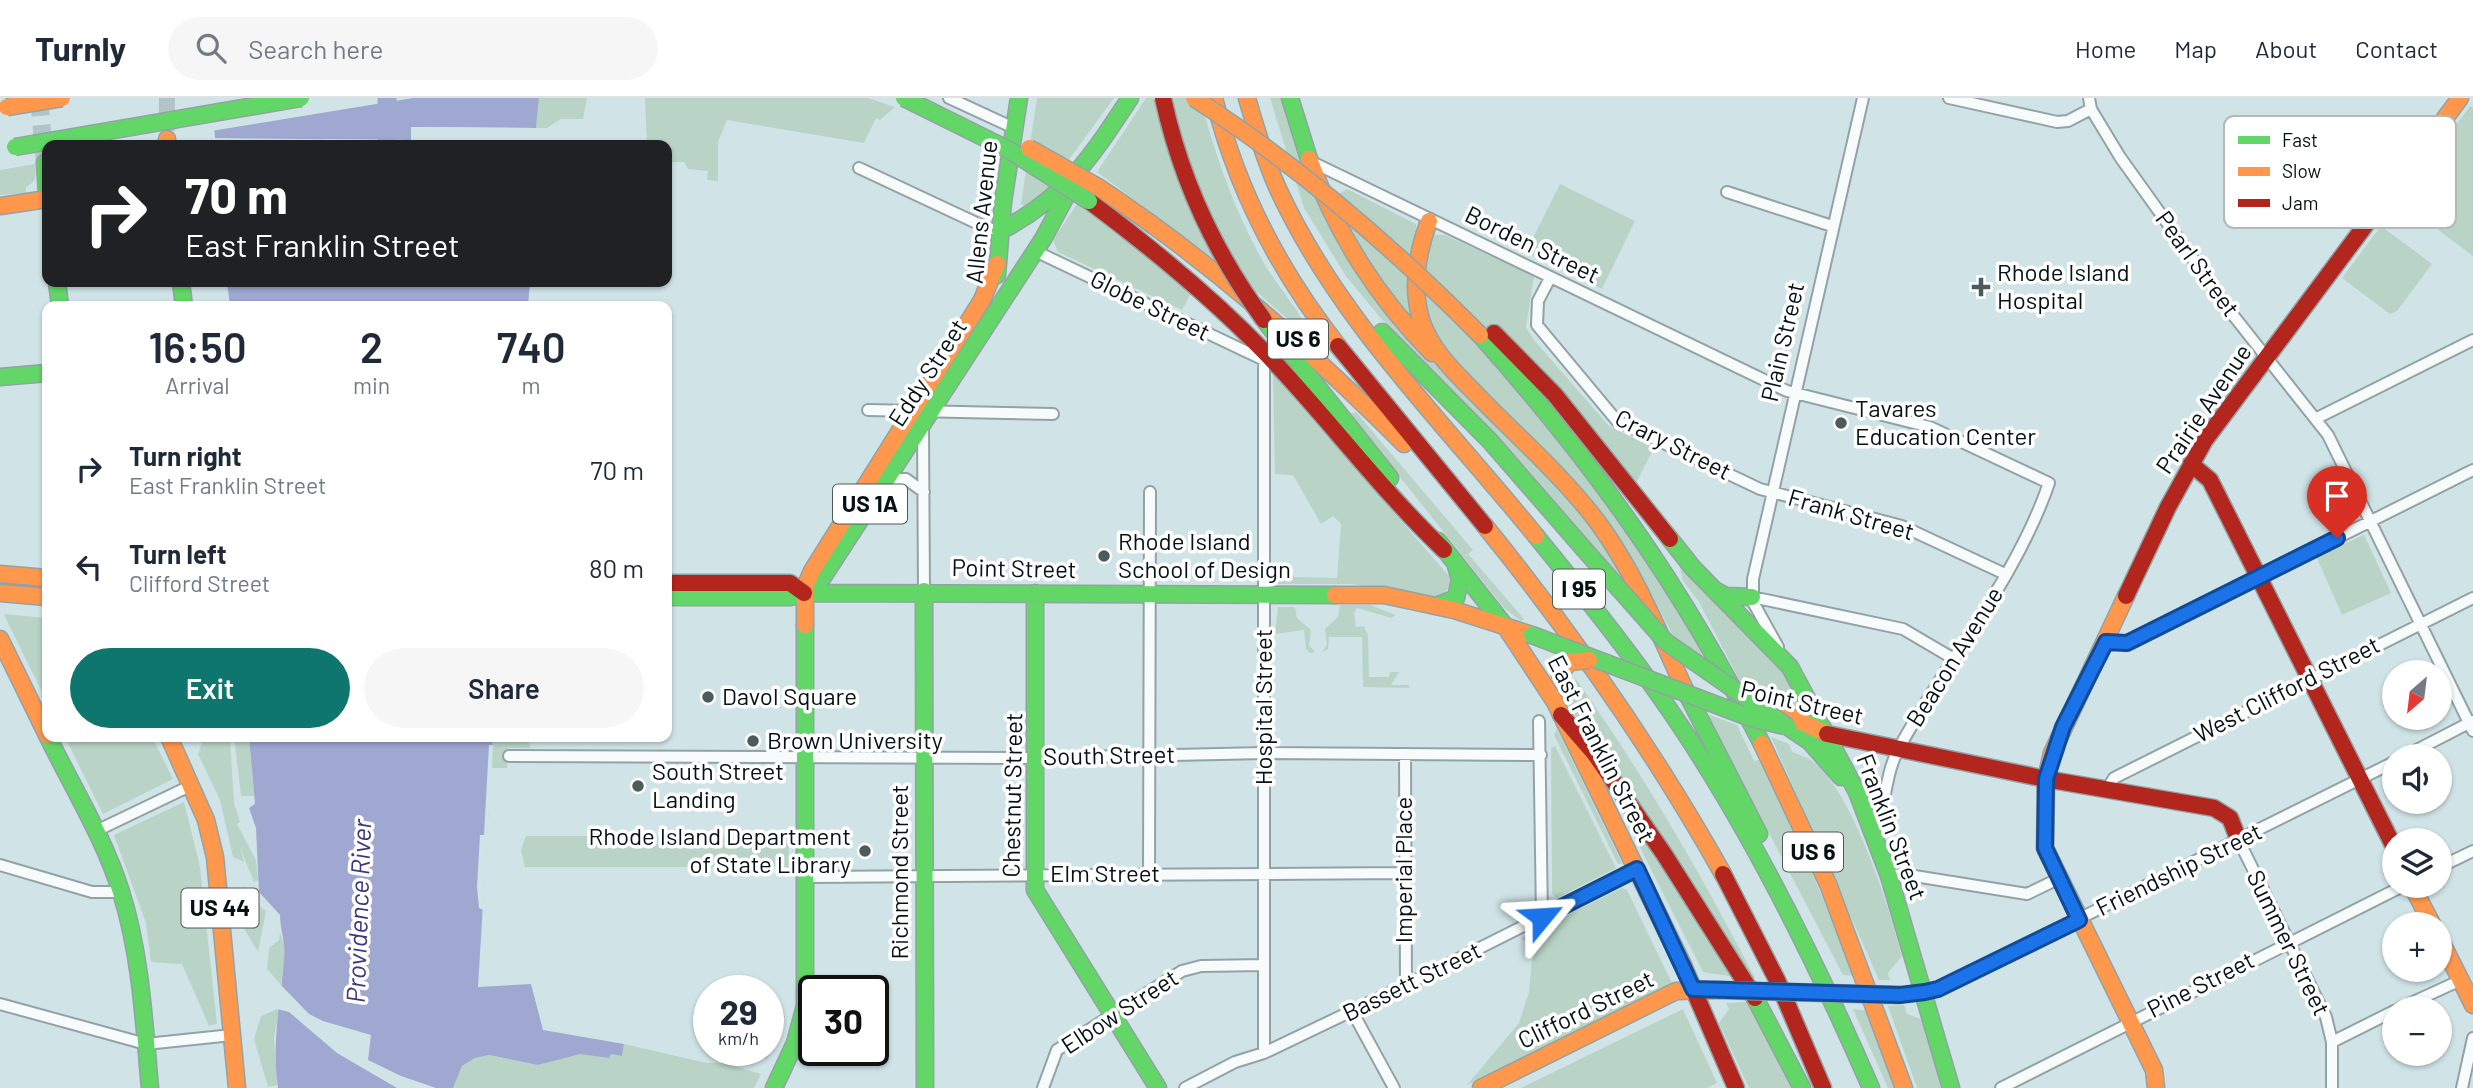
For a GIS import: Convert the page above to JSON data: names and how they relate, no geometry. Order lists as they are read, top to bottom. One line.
{"streets":{"main road":["Allens Avenue","US 6","Eddy Street","Prairie Avenue","US 1A","Point Street","I 95","East Franklin Street","Chestnut Street","Franklin Street","Richmond Street","US 44","Clifford Street"],"street":["Borden Street","Pearl Street","Globe Street","Plain Street","Crary Street","Frank Street","Beacon Avenue","West Clifford Street","Hospital Street","South Street","Imperial Place","Friendship Street","Elm Street","Summer Street","Bassett Street","Pine Street","Elbow Street"]},"crossings":[["Allens Avenue","Eddy Street"],["Borden Street","Plain Street"],["Borden Street","Crary Street"],["Borden Street","Beacon Avenue"],["Pearl Street","Prairie Avenue"],["Pearl Street","West Clifford Street"],["Globe Street","Eddy Street"],["Globe Street","Hospital Street"],["US 6","I 95"],["Plain Street","Crary Street"],["Plain Street","Frank Street"],["Plain Street","Franklin Street"],["Eddy Street","Point Street"],["Eddy Street","South Street"],["Eddy Street","Richmond Street"],["Eddy Street","Elm Street"],["Prairie Avenue","Point Street"],["Crary Street","Frank Street"],["Frank Street","Beacon Avenue"],["Point Street","Beacon Avenue"],["Point Street","West Clifford Street"],["Point Street","Hospital Street"],["Point Street","East Franklin Street"],["Point Street","Chestnut Street"],["Point Street","Franklin Street"],["Point Street","Friendship Street"],["Point Street","Richmond Street"],["Point Street","Summer Street"],["Beacon Avenue","Franklin Street"],["Hospital Street","South Street"],["Hospital Street","Elm Street"],["Hospital Street","Bassett Street"],["Hospital Street","Elbow Street"],["East Franklin Street","Bassett Street"],["East Franklin Street","Clifford Street"],["South Street","Chestnut Street"],["South Street","Imperial Place"],["South Street","Richmond Street"],["Chestnut Street","Elm Street"],["Chestnut Street","Elbow Street"],["Franklin Street","Friendship Street"],["Franklin Street","Clifford Street"],["Imperial Place","Elm Street"],["Imperial Place","Bassett Street"],["Friendship Street","Summer Street"],["Friendship Street","Clifford Street"],["Richmond Street","Elm Street"],["Summer Street","Pine Street"]],"water":["Providence River"],"places":{"health":["Rhode Island Hospital"],"other":["Tavares Education Center","Rhode Island School of Design","Davol Square","Brown University","South Street Landing","Rhode Island Department of State Library"]},"legend":["Fast","Slow","Jam"],"north":"bottom left","page":{"header":"Turnly","search":"Search here","nav":["Home","Map","About","Contact"],"turn":["70 m","East Franklin Street"],"eta":["16:50","Arrival","2","min","740","m"],"list":[{"name":"Turn right","note":"East Franklin Street","value":"70 m"},{"name":"Turn left","note":"Clifford Street","value":"80 m"}],"buttons":["Exit","Share"],"map_buttons":["+","−"],"speed":"29 km/h","limit":"30"}}
